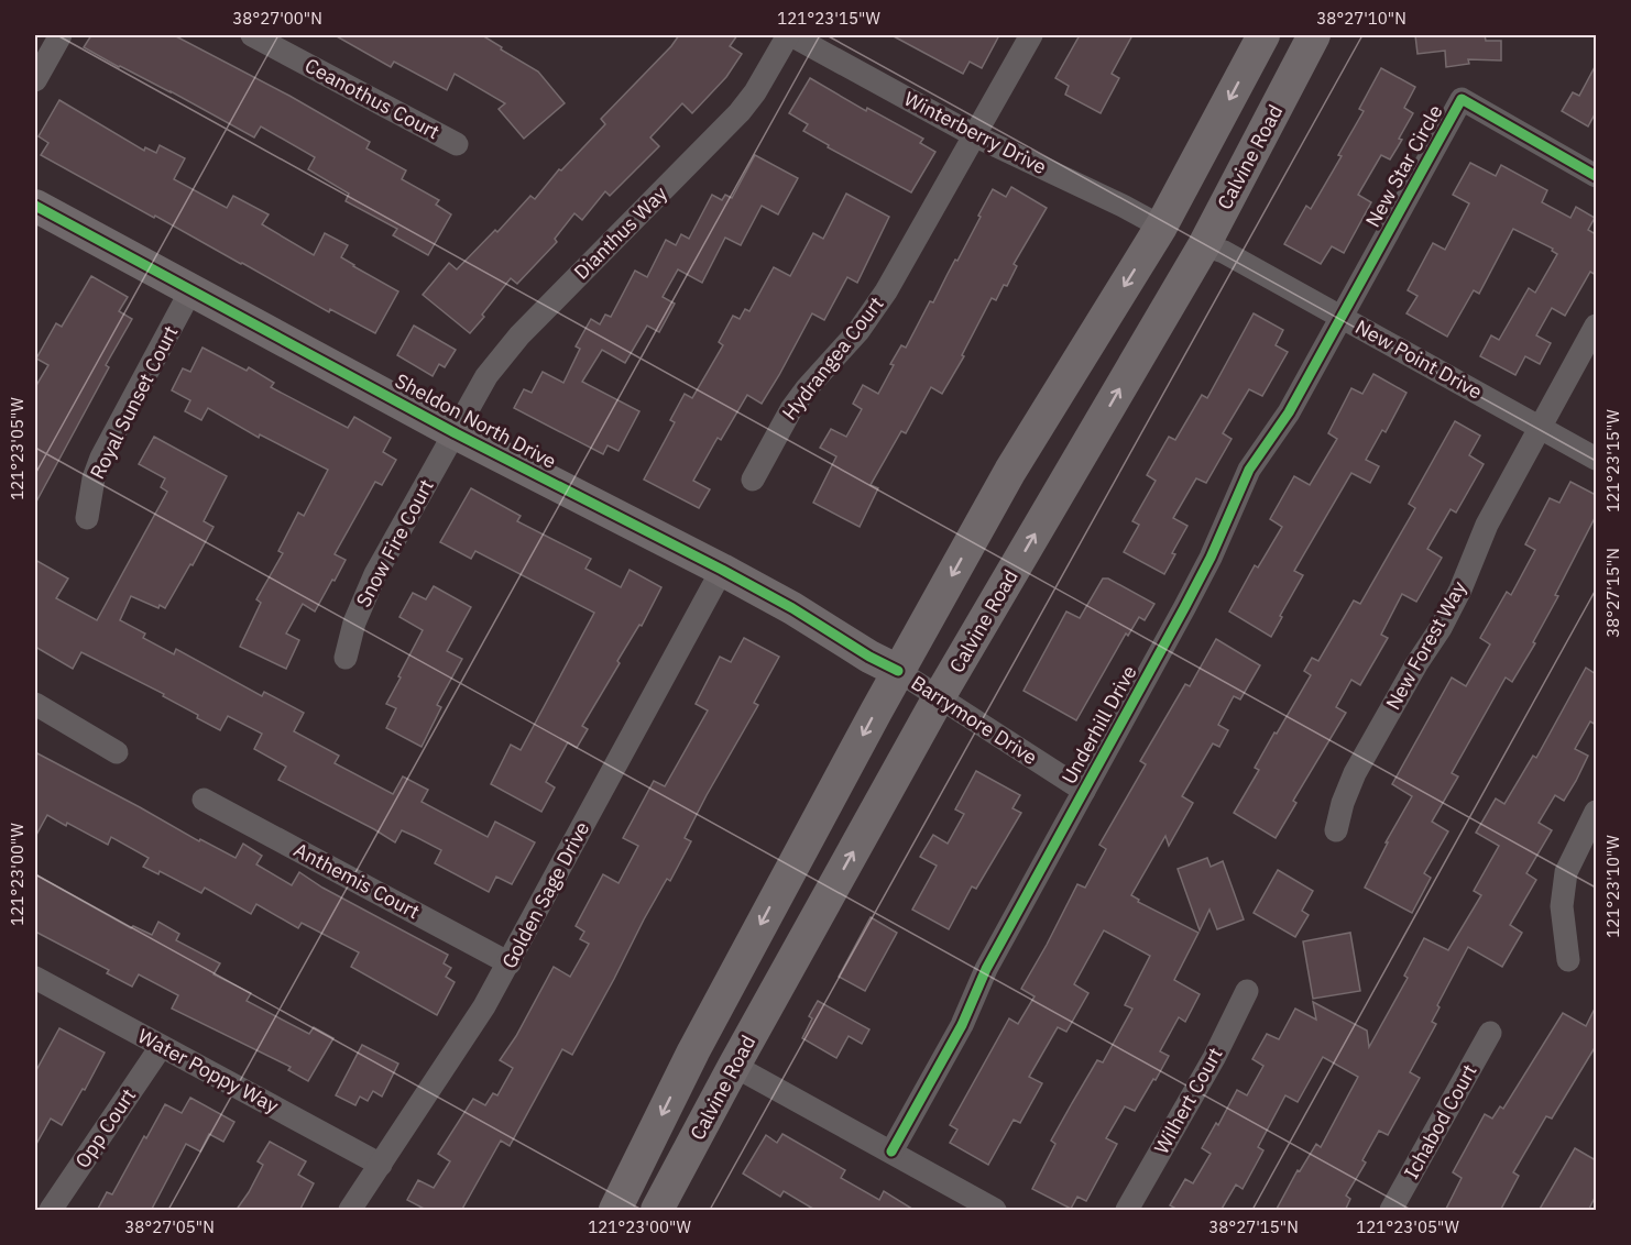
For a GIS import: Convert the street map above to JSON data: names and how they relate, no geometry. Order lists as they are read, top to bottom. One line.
{"streets":{"main road":["Calvine Road","Sheldon North Drive"],"street":["Ceanothus Court","Winterberry Drive","New Star Circle","Dianthus Way","Hydrangea Court","New Point Drive","Royal Sunset Court","Snow Fire Court","New Forest Way","Barrymore Drive","Underhill Drive","Anthemis Court","Golden Sage Drive","Water Poppy Way","Wilhert Court","Ichabod Court","Opp Court"]},"crossings":[["Winterberry Drive","Calvine Road"],["Winterberry Drive","Dianthus Way"],["Winterberry Drive","Hydrangea Court"],["Calvine Road","New Point Drive"],["Calvine Road","Sheldon North Drive"],["Calvine Road","Barrymore Drive"],["New Star Circle","New Point Drive"],["New Star Circle","Underhill Drive"],["Dianthus Way","Sheldon North Drive"],["Dianthus Way","Snow Fire Court"],["New Point Drive","New Forest Way"],["New Point Drive","Underhill Drive"],["Royal Sunset Court","Sheldon North Drive"],["Sheldon North Drive","Snow Fire Court"],["Sheldon North Drive","Barrymore Drive"],["Sheldon North Drive","Golden Sage Drive"],["Barrymore Drive","Underhill Drive"],["Anthemis Court","Golden Sage Drive"],["Golden Sage Drive","Water Poppy Way"],["Water Poppy Way","Opp Court"]],"coordinates":["38°27'00\"N","121°23'15\"W","38°27'10\"N","121°23'05\"W","38°27'15\"N","121°23'00\"W","121°23'10\"W","38°27'05\"N"]}
